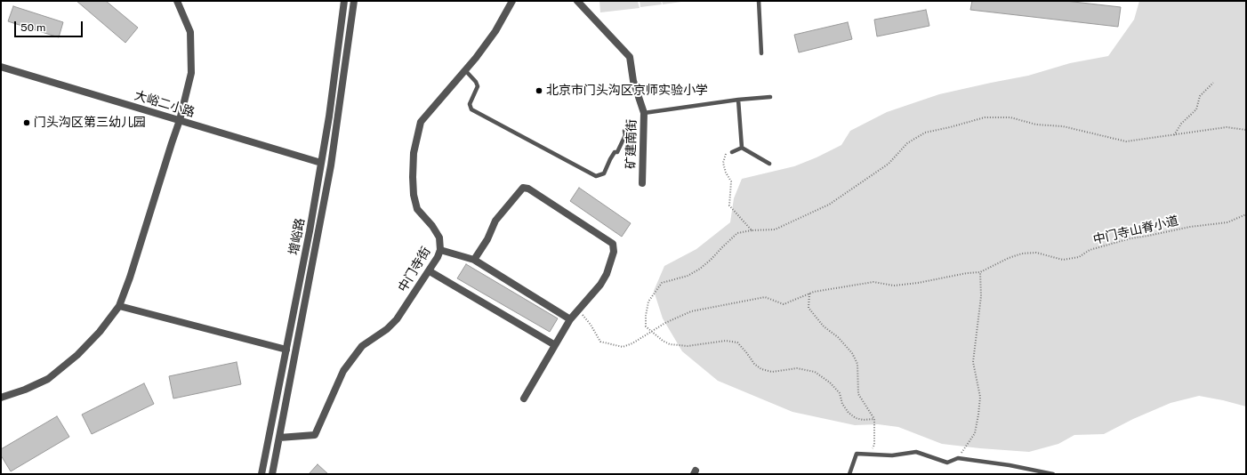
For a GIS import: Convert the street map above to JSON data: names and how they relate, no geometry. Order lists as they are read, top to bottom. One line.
{"streets":{"street":["大峪二小路","矿建南街","增峪路","中门寺街"],"path":["中门寺山脊小道"]},"crossings":[["大峪二小路","增峪路"],["增峪路","中门寺街"]],"places":["北京市门头沟区京师实验小学","门头沟区第三幼儿园"],"scale_bar":"50 m"}
